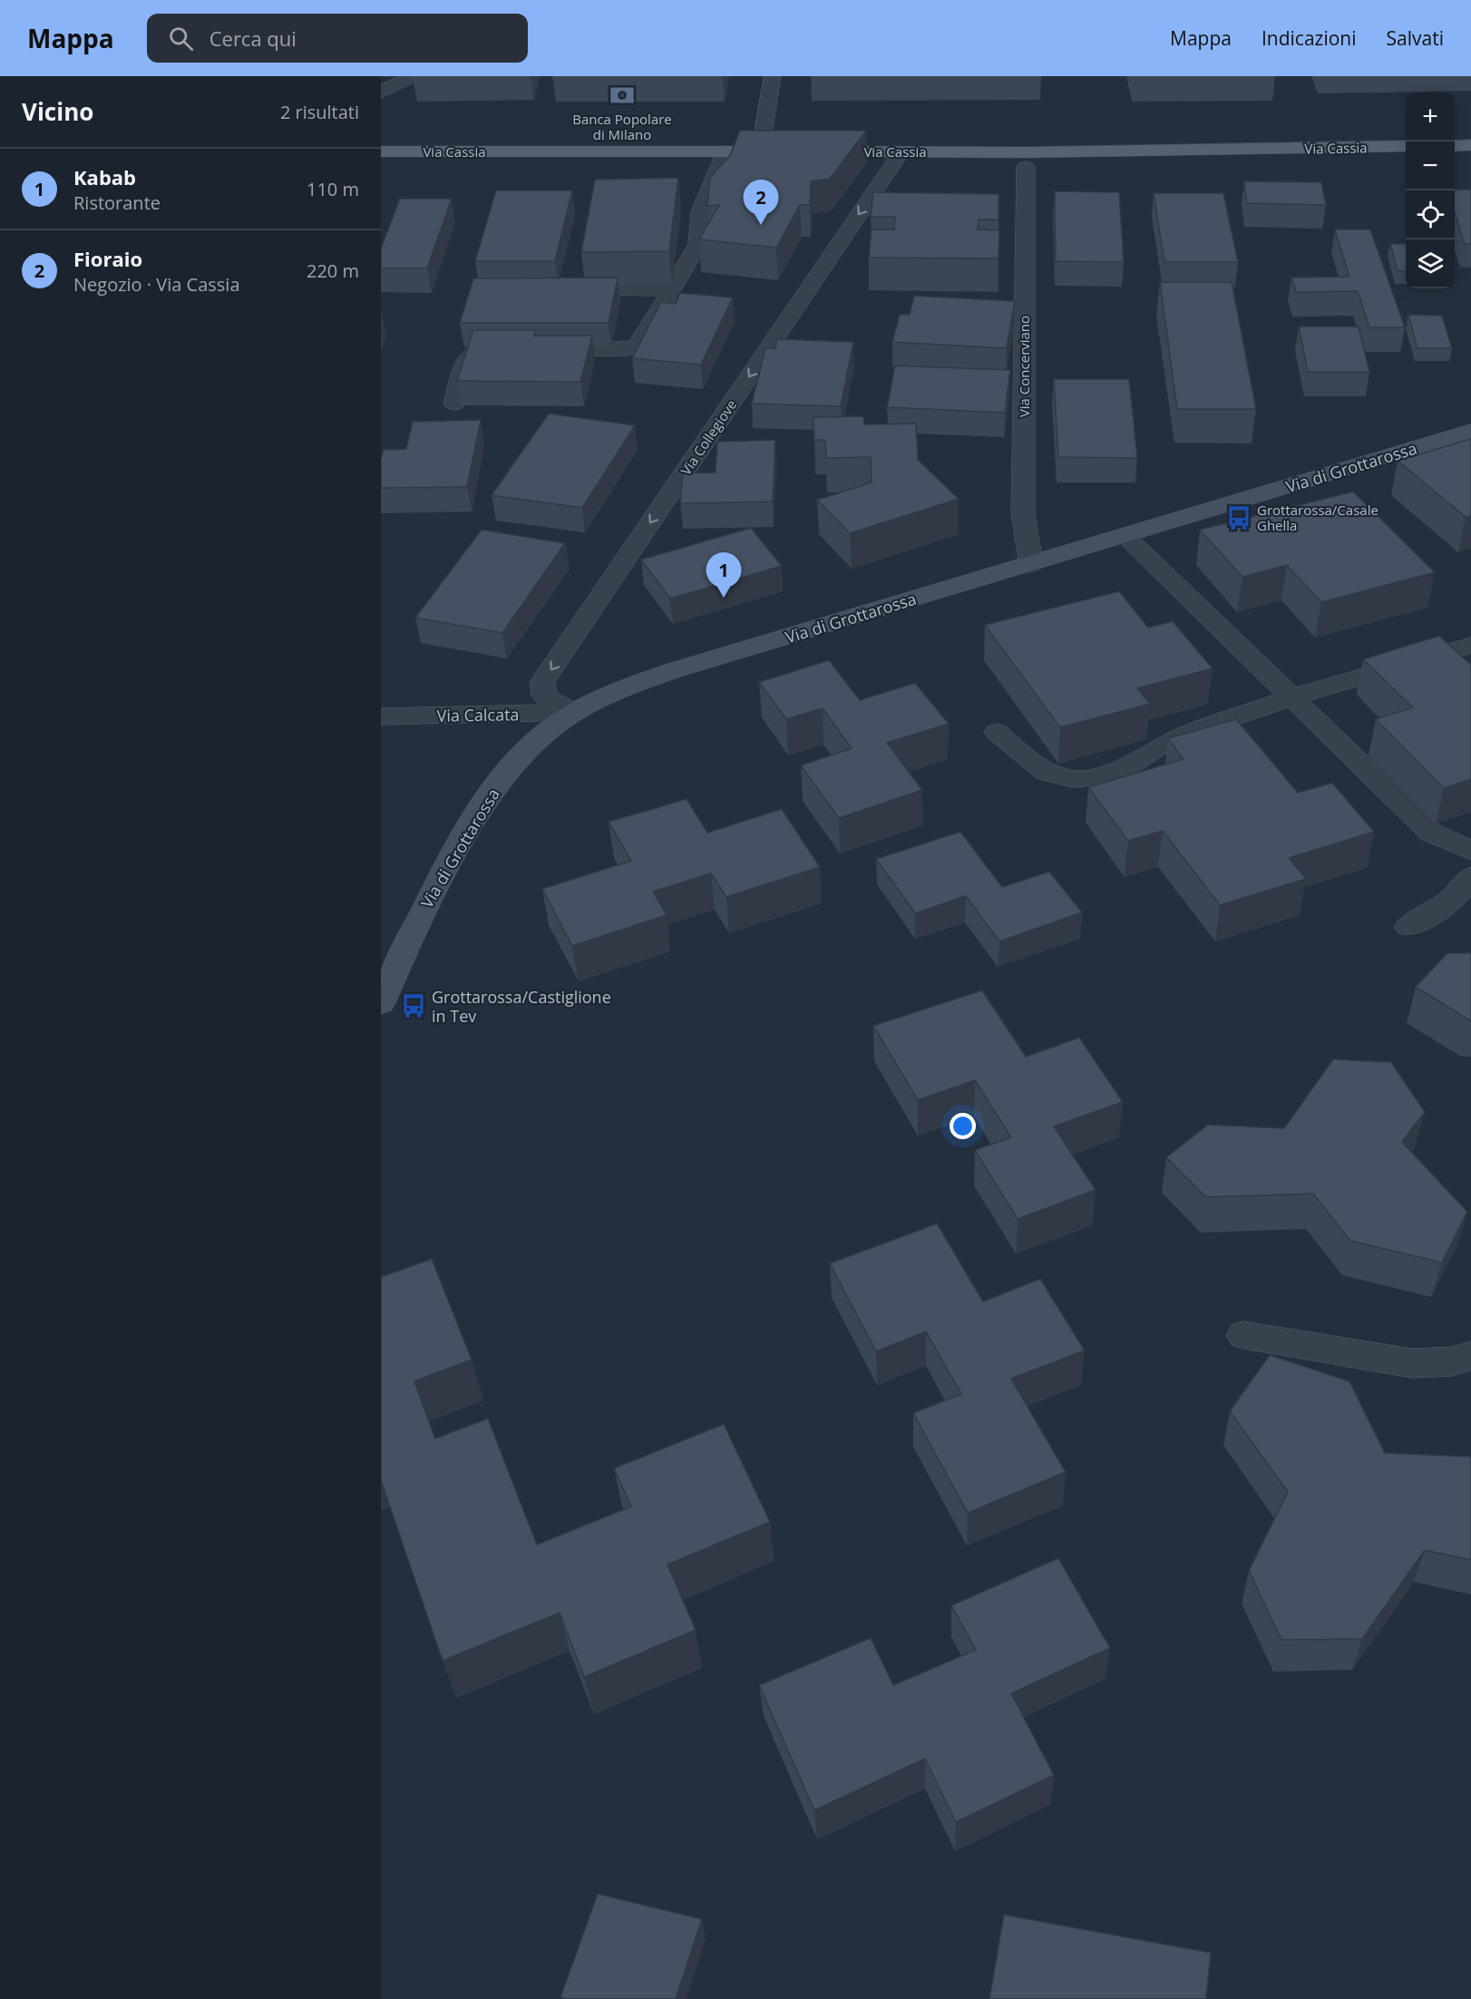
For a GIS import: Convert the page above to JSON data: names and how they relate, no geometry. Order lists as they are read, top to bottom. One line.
{"streets":{"main road":["Via Cassia"],"street":["Via Concerviano","Via Collegiove","Via di Grottarossa","Via Calcata"]},"crossings":[["Via Cassia","Via Collegiove"],["Via Concerviano","Via di Grottarossa"],["Via Collegiove","Via di Grottarossa"],["Via Collegiove","Via Calcata"],["Via di Grottarossa","Via Calcata"]],"places":{"bank":["Banca Popolare di Milano"],"bus stop":["Grottarossa/Casale Ghella","Grottarossa/Castiglione in Tev"]},"page":{"header":"Mappa","search":"Cerca qui","nav":["Mappa","Indicazioni","Salvati"],"heading":["Vicino","2 risultati"],"map_buttons":["+","−"],"list":[{"mark":"1","name":"Kabab","note":"Ristorante","value":"110 m"},{"mark":"2","name":"Fioraio","note":"Negozio · Via Cassia","value":"220 m"}],"pins":["2","1"]}}
